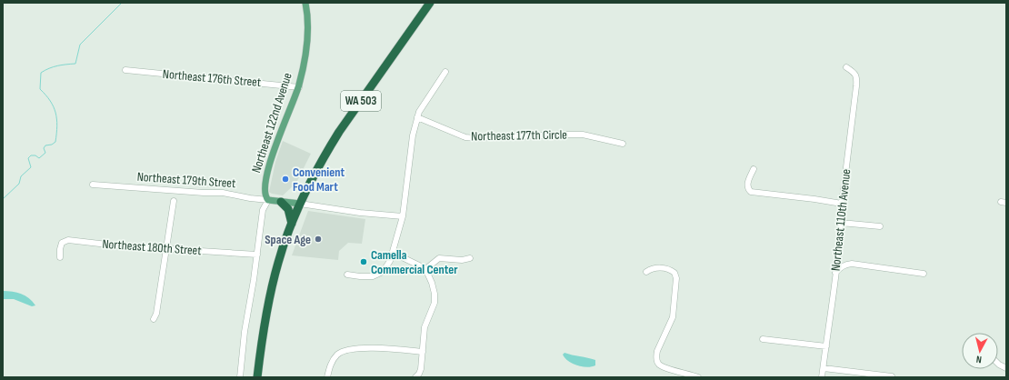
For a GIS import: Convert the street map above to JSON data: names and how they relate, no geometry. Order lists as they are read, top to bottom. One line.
{"streets":{"highway":["WA 503"],"main road":["Northeast 122nd Avenue","Northeast 179th Street"],"street":["Northeast 176th Street","Northeast 177th Circle","Northeast 110th Avenue","Northeast 180th Street"]},"crossings":[["Northeast 176th Street","Northeast 122nd Avenue"],["WA 503","Northeast 179th Street"],["Northeast 122nd Avenue","Northeast 179th Street"],["Northeast 122nd Avenue","Northeast 180th Street"]],"places":["Convenient Food Mart","Space Age","Camella Commercial Center"],"north":"bottom"}
